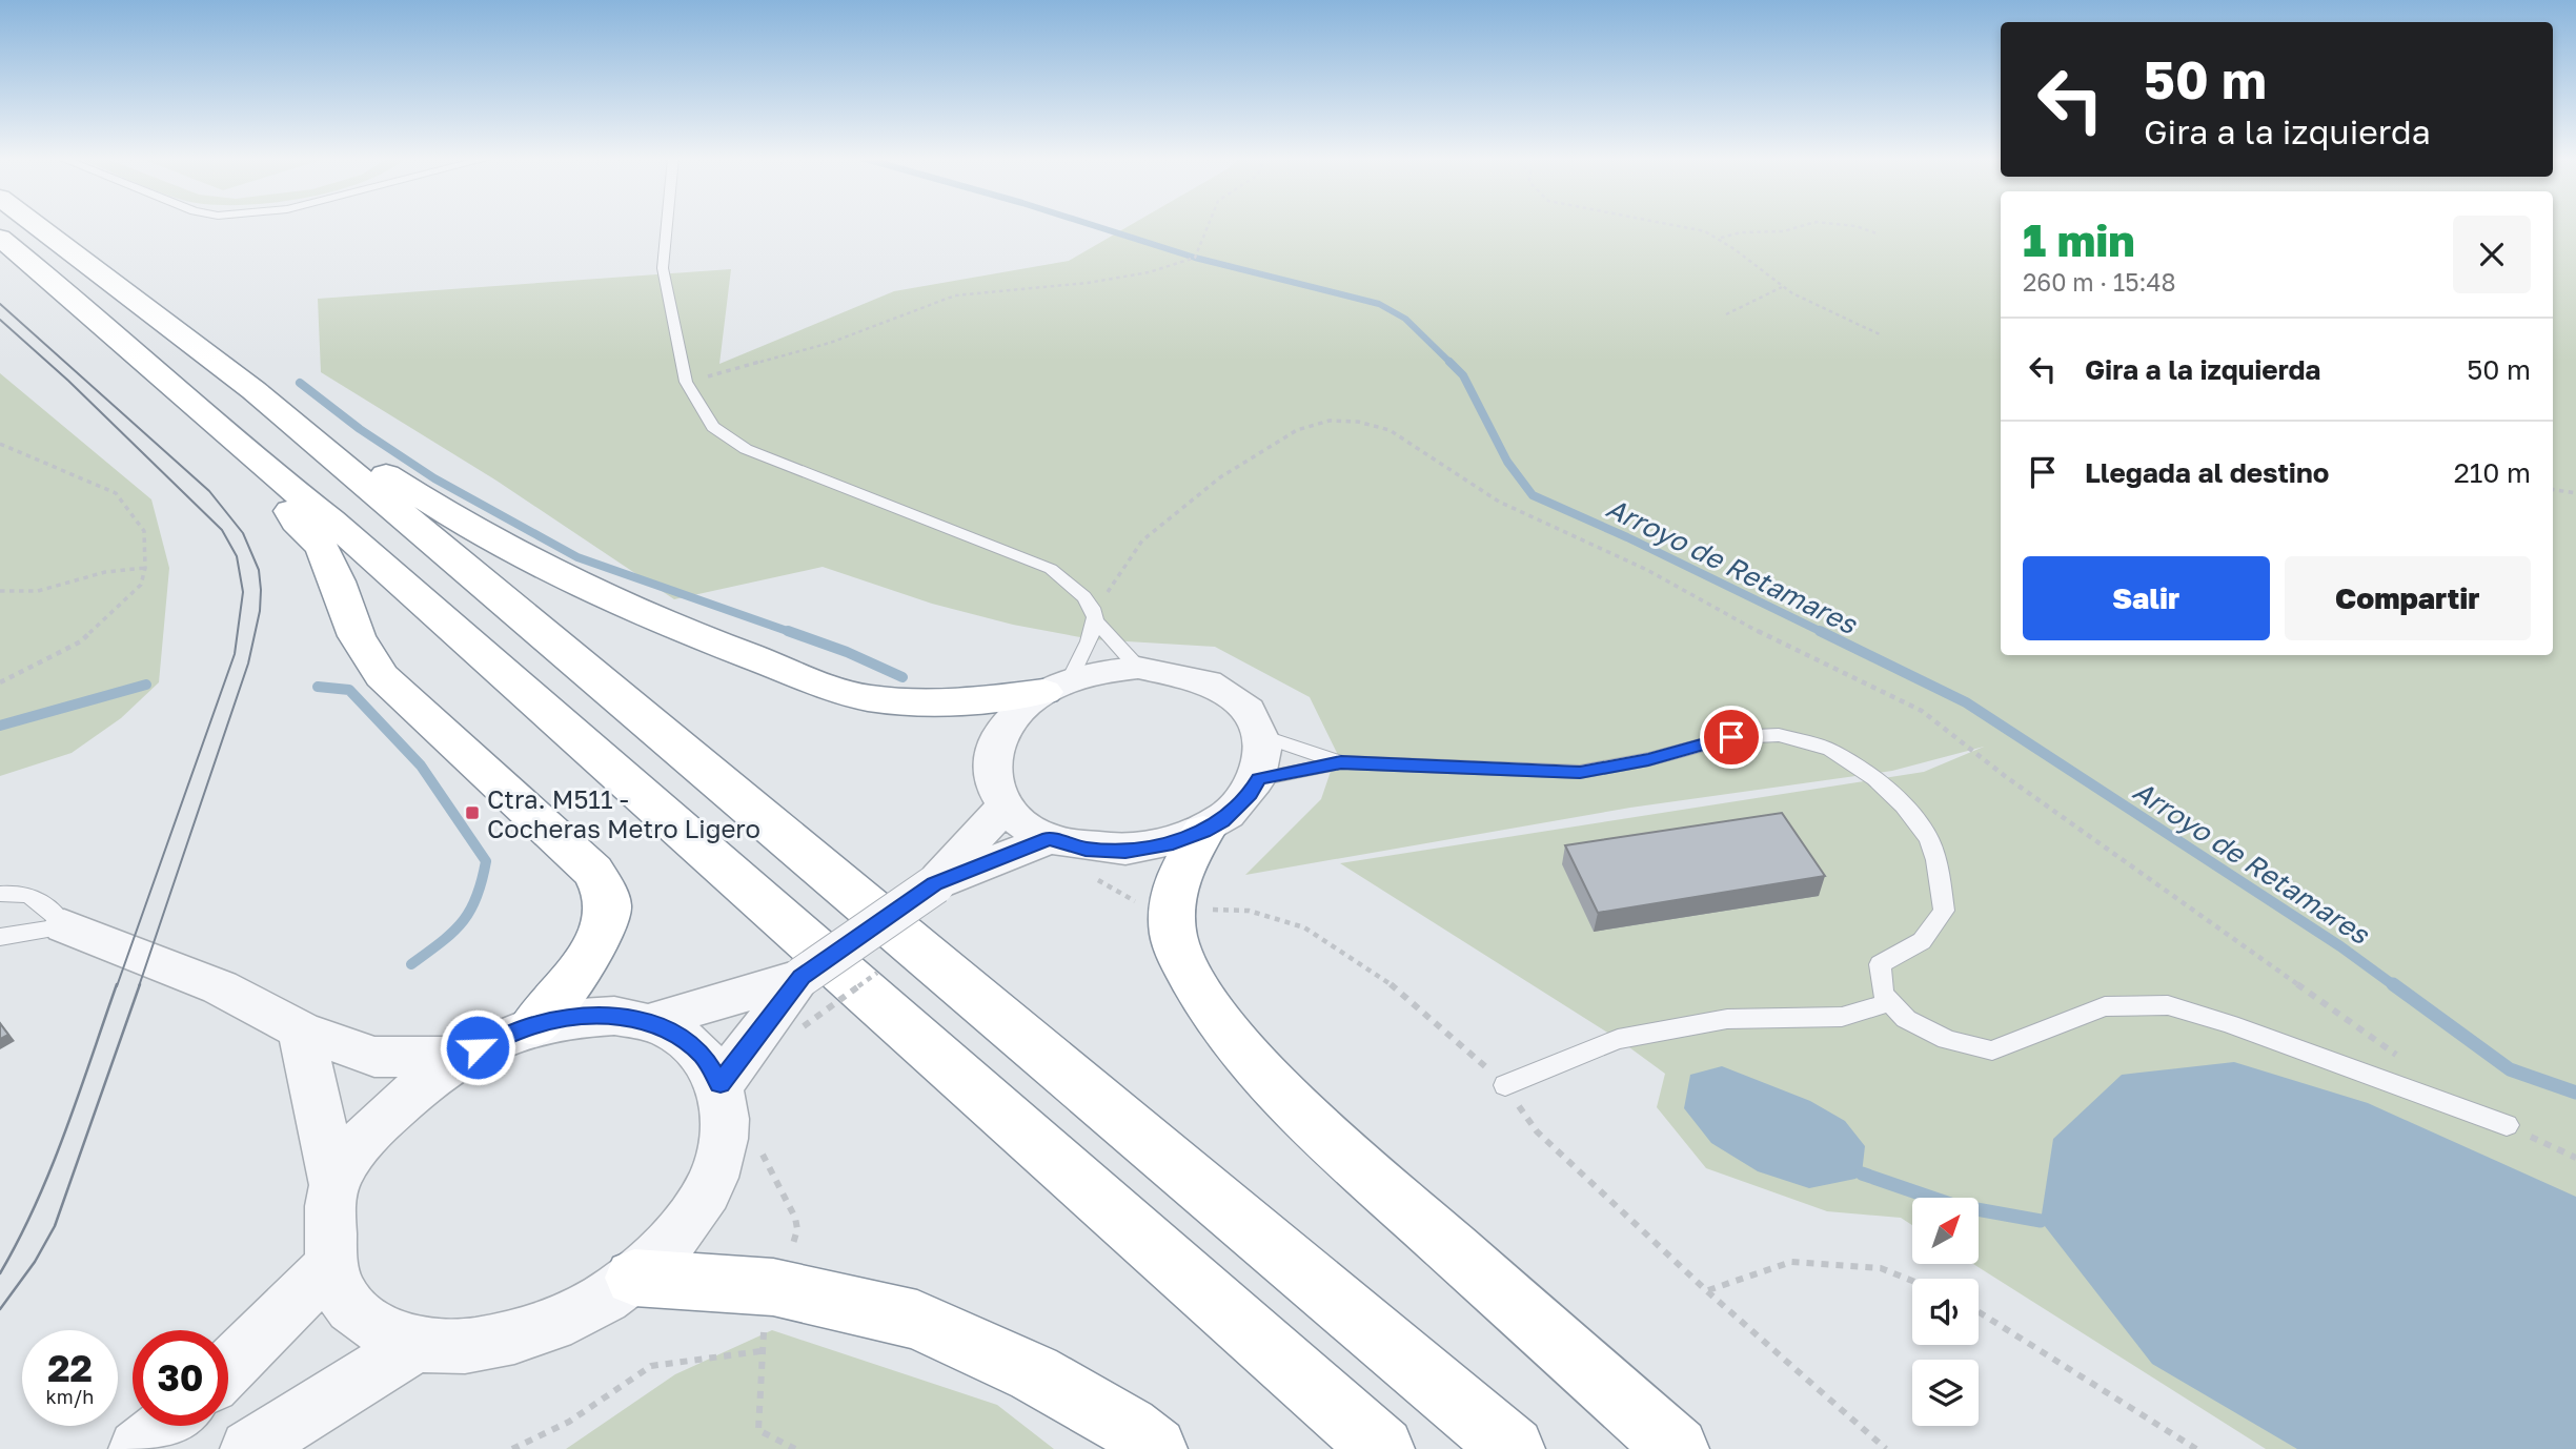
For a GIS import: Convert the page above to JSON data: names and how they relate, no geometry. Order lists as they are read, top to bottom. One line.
{"water":["Arroyo de Retamares"],"places":{"transit":["Ctra. M511 - Cocheras Metro Ligero"]},"north":"top right","page":{"turn":["50 m","Gira a la izquierda"],"heading":["1 min","260 m · 15:48"],"list":[{"name":"Gira a la izquierda","value":"50 m"},{"name":"Llegada al destino","value":"210 m"}],"buttons":["Salir","Compartir"],"speed":"22 km/h","limit":"30"}}
